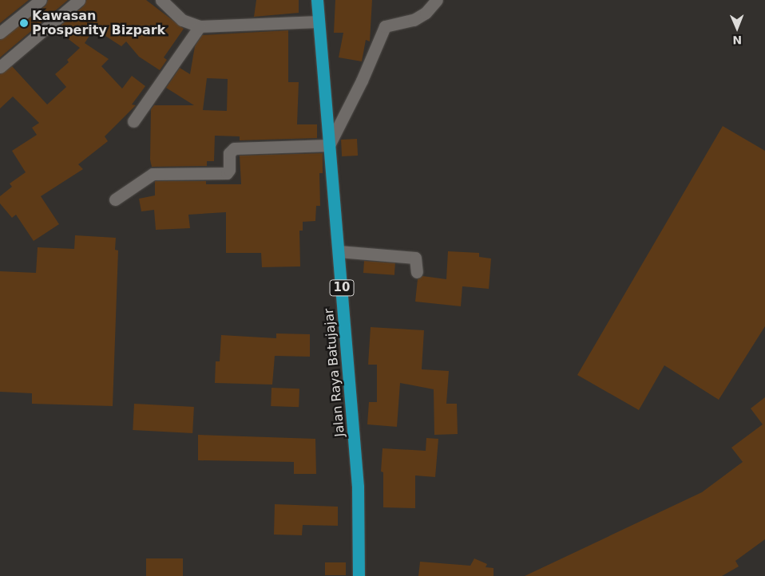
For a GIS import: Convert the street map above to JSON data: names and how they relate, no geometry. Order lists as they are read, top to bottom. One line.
{"streets":{"highway":["10","Jalan Raya Batujajar"]},"places":["Kawasan Prosperity Bizpark"],"north":"bottom"}
